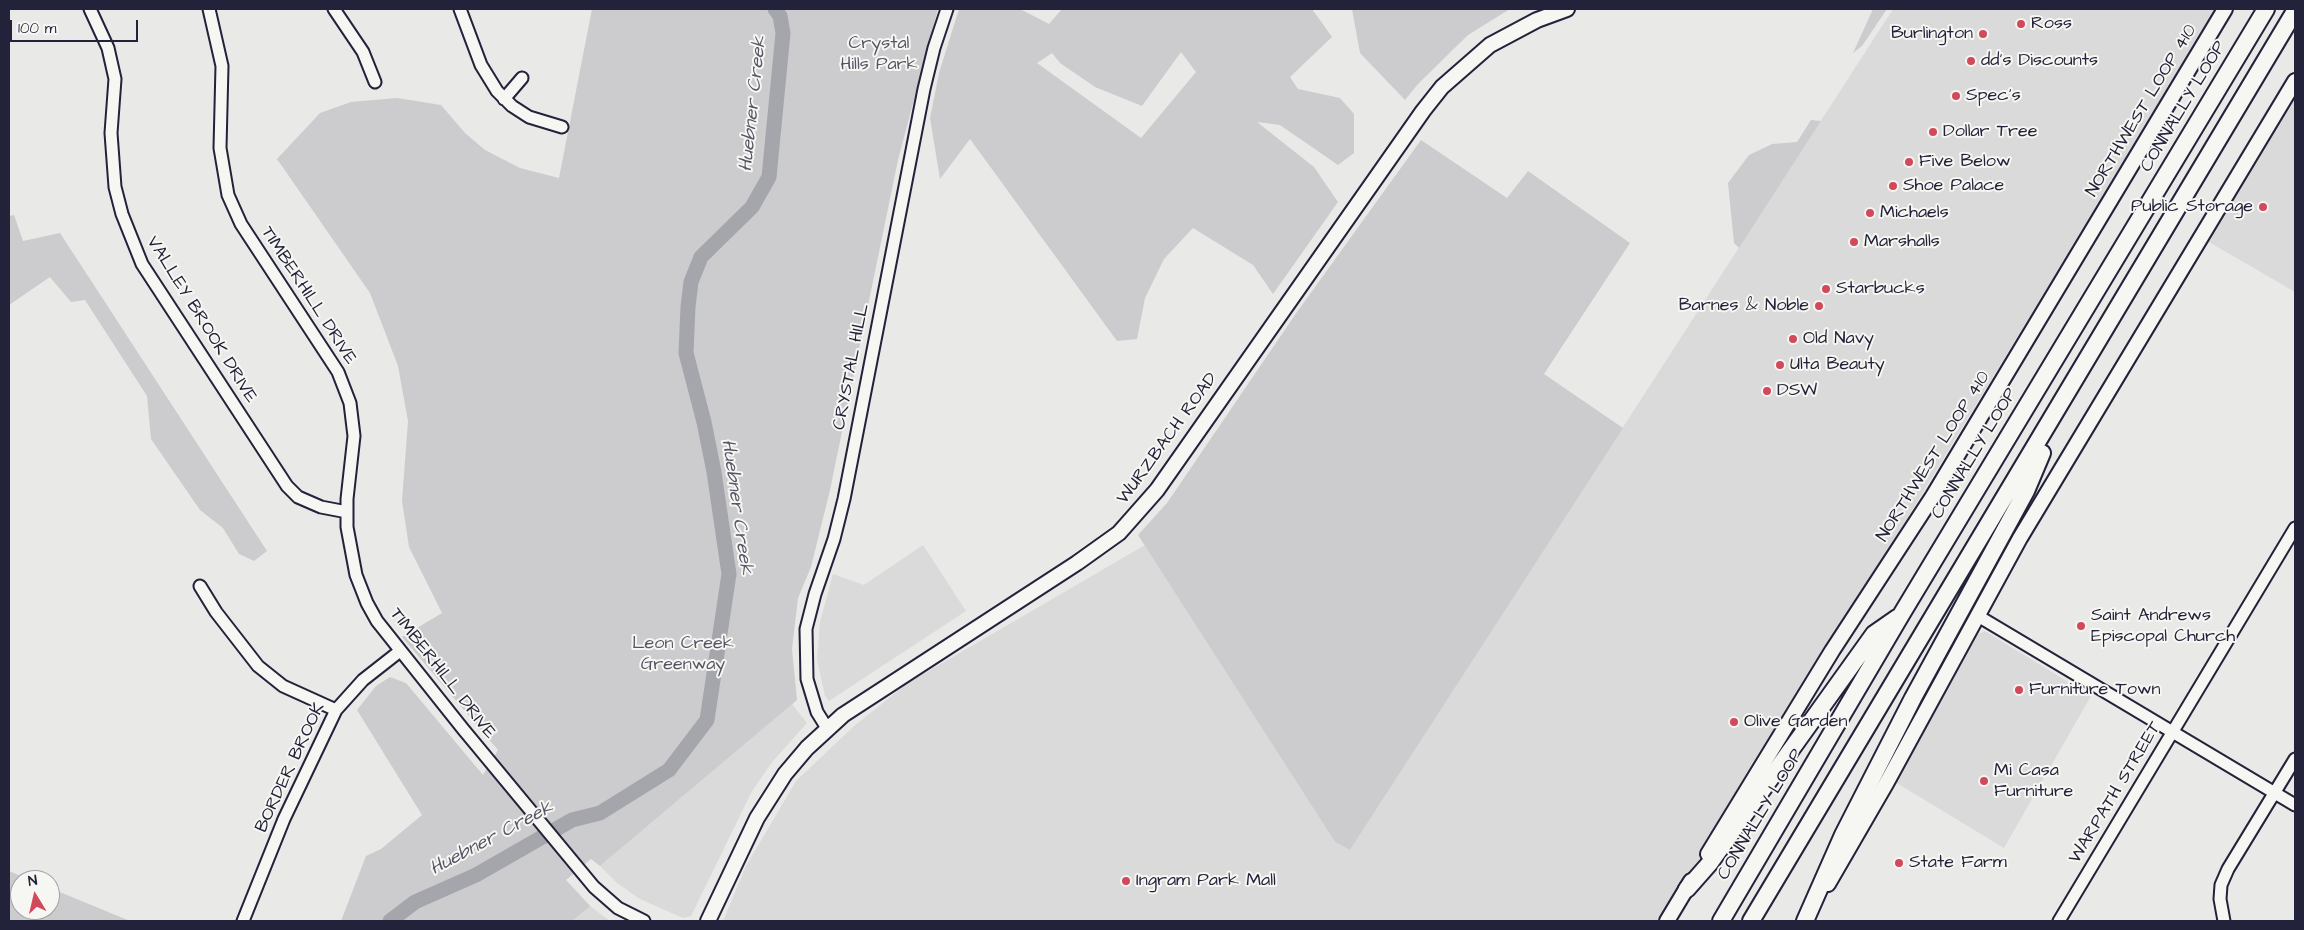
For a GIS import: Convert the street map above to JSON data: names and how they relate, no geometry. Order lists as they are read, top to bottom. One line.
{"streets":{"highway":["CONNALLY LOOP"],"main road":["NORTHWEST LOOP 410","WURZBACH ROAD"],"street":["TIMBERHILL DRIVE","VALLEY BROOK DRIVE","CRYSTAL HILL","BORDER BROOK","WARPATH STREET"]},"crossings":[["TIMBERHILL DRIVE","VALLEY BROOK DRIVE"],["TIMBERHILL DRIVE","BORDER BROOK"],["CRYSTAL HILL","WURZBACH ROAD"]],"water":["Huebner Creek"],"parks":["Crystal Hills Park","Leon Creek Greenway"],"places":["Ross","Burlington","dd's Discounts","Spec's","Dollar Tree","Five Below","Shoe Palace","Public Storage","Michaels","Marshalls","Starbucks","Barnes & Noble","Old Navy","Ulta Beauty","DSW","Saint Andrews Episcopal Church","Furniture Town","Olive Garden","Mi Casa Furniture","State Farm","Ingram Park Mall"],"scale_bar":"100 m","north":"top"}
